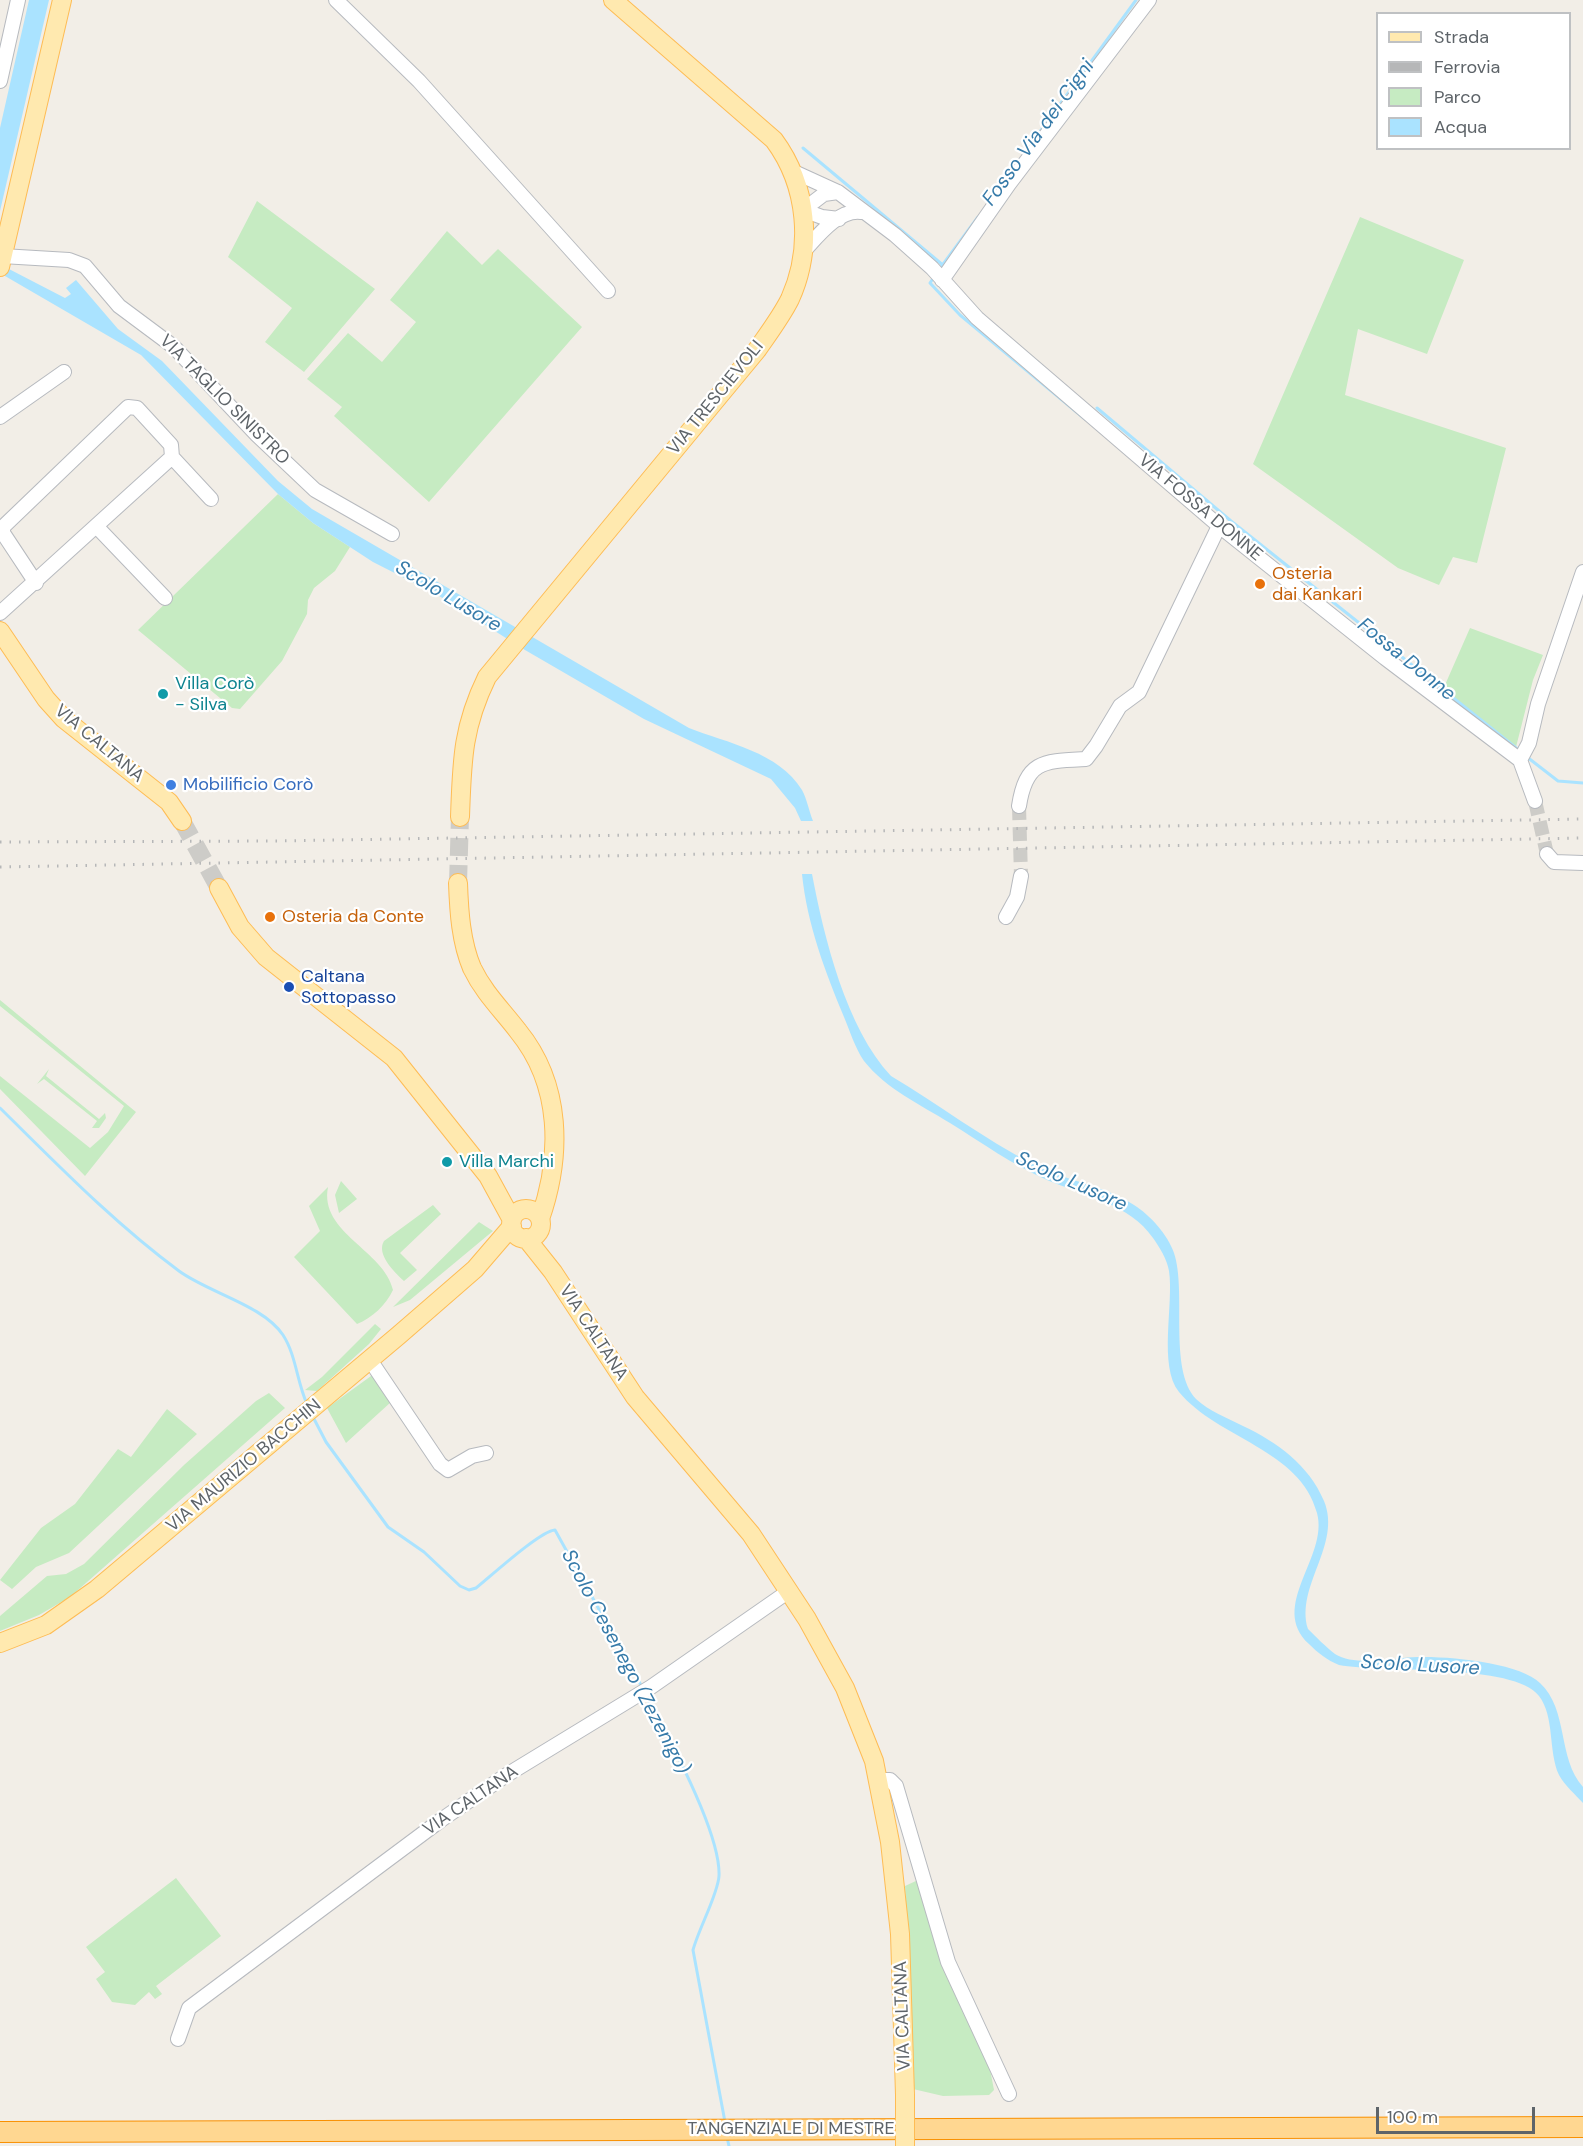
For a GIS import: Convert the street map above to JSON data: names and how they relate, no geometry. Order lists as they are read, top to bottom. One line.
{"streets":{"highway":["TANGENZIALE DI MESTRE"],"main road":["VIA TRESCIEVOLI","VIA TAGLIO SINISTRO","VIA CALTANA","VIA MAURIZIO BACCHIN"],"street":["VIA FOSSA DONNE"]},"crossings":[["VIA TRESCIEVOLI","VIA FOSSA DONNE"],["VIA CALTANA","VIA MAURIZIO BACCHIN"]],"water":["Fosso Via dei Cigni","Scolo Lusore","Fossa Donne","Scolo Cesenego (Zezenigo)"],"places":["Osteria dai Kankari","Villa Corò - Silva","Mobilificio Corò","Osteria da Conte","Caltana Sottopasso","Villa Marchi"],"legend":["Strada","Ferrovia","Parco","Acqua"],"scale_bar":"100 m"}
